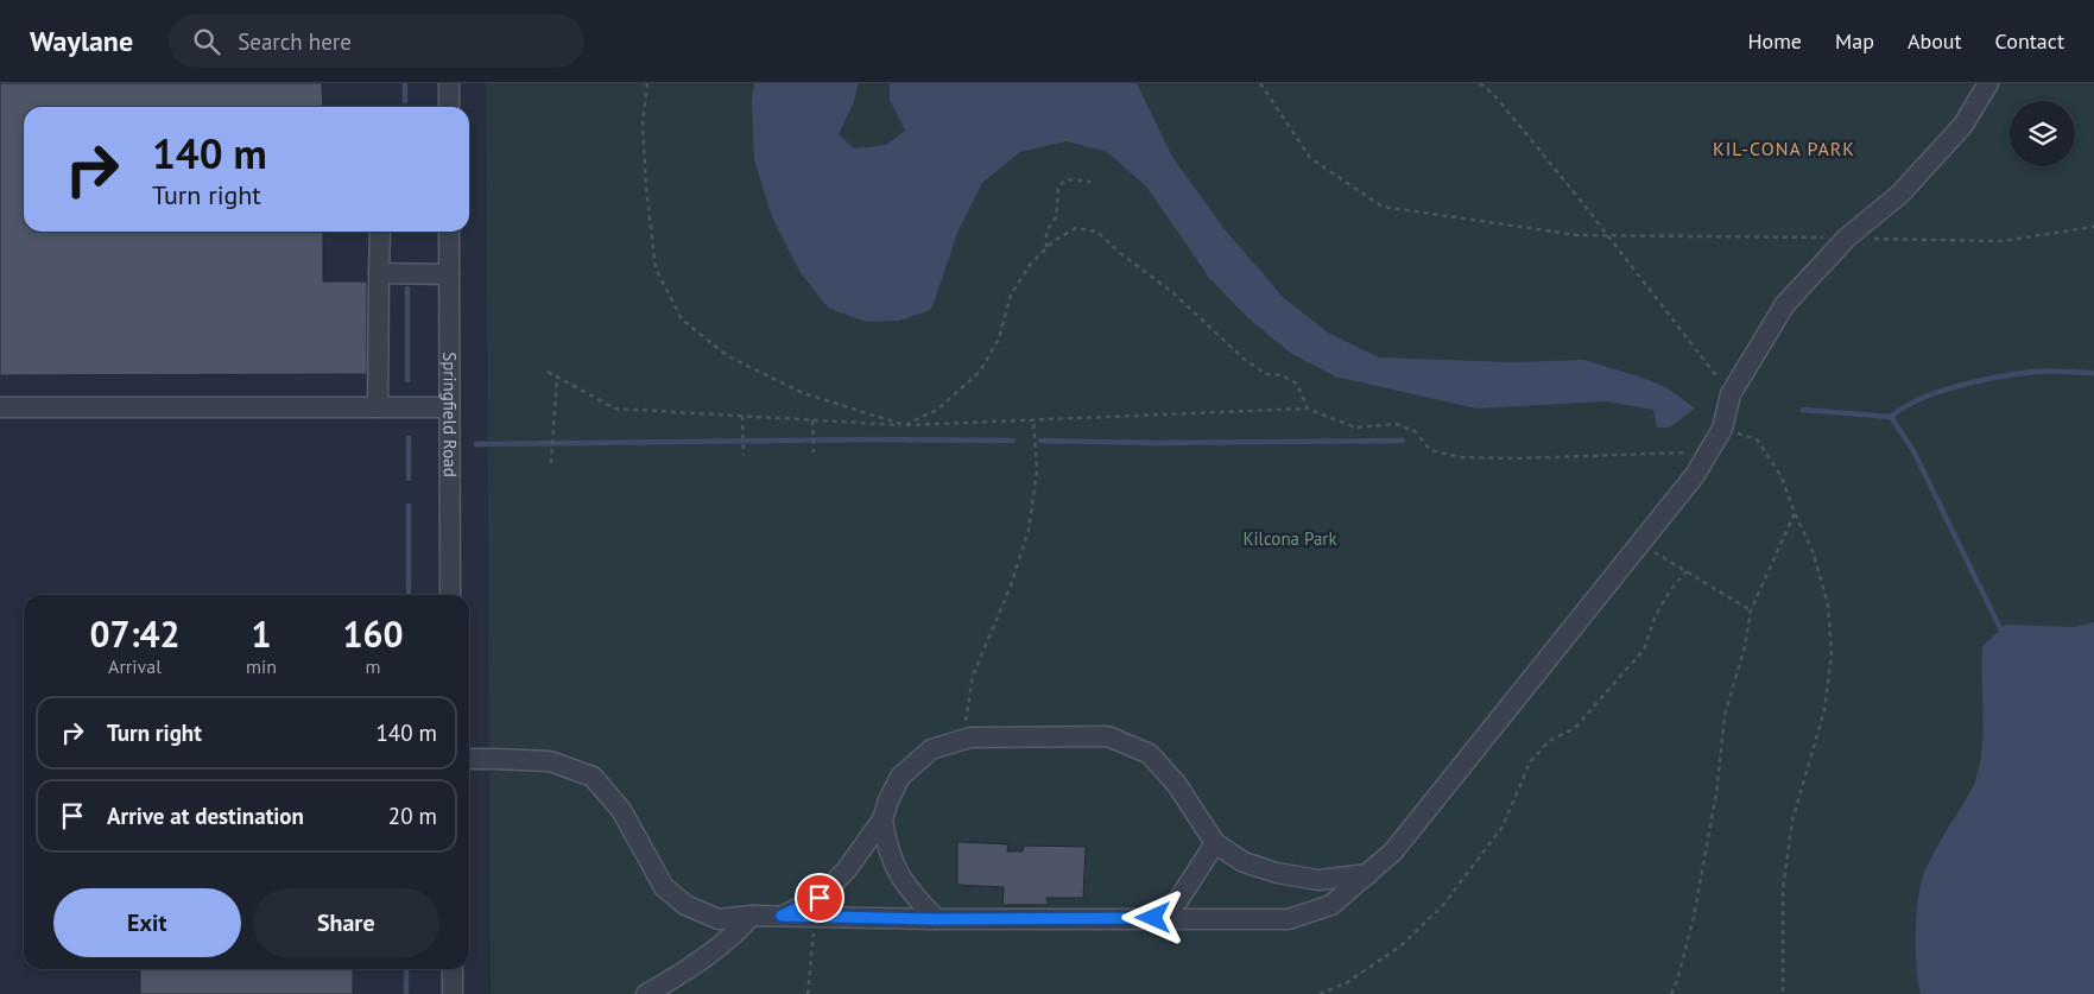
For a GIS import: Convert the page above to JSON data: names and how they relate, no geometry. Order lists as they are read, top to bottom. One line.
{"streets":{"street":["Springfield Road"]},"districts":["KIL-CONA PARK"],"parks":["Kilcona Park"],"page":{"header":"Waylane","search":"Search here","nav":["Home","Map","About","Contact"],"turn":["140 m","Turn right"],"eta":["07:42","Arrival","1","min","160","m"],"list":[{"name":"Turn right","value":"140 m"},{"name":"Arrive at destination","value":"20 m"}],"buttons":["Exit","Share"]}}
